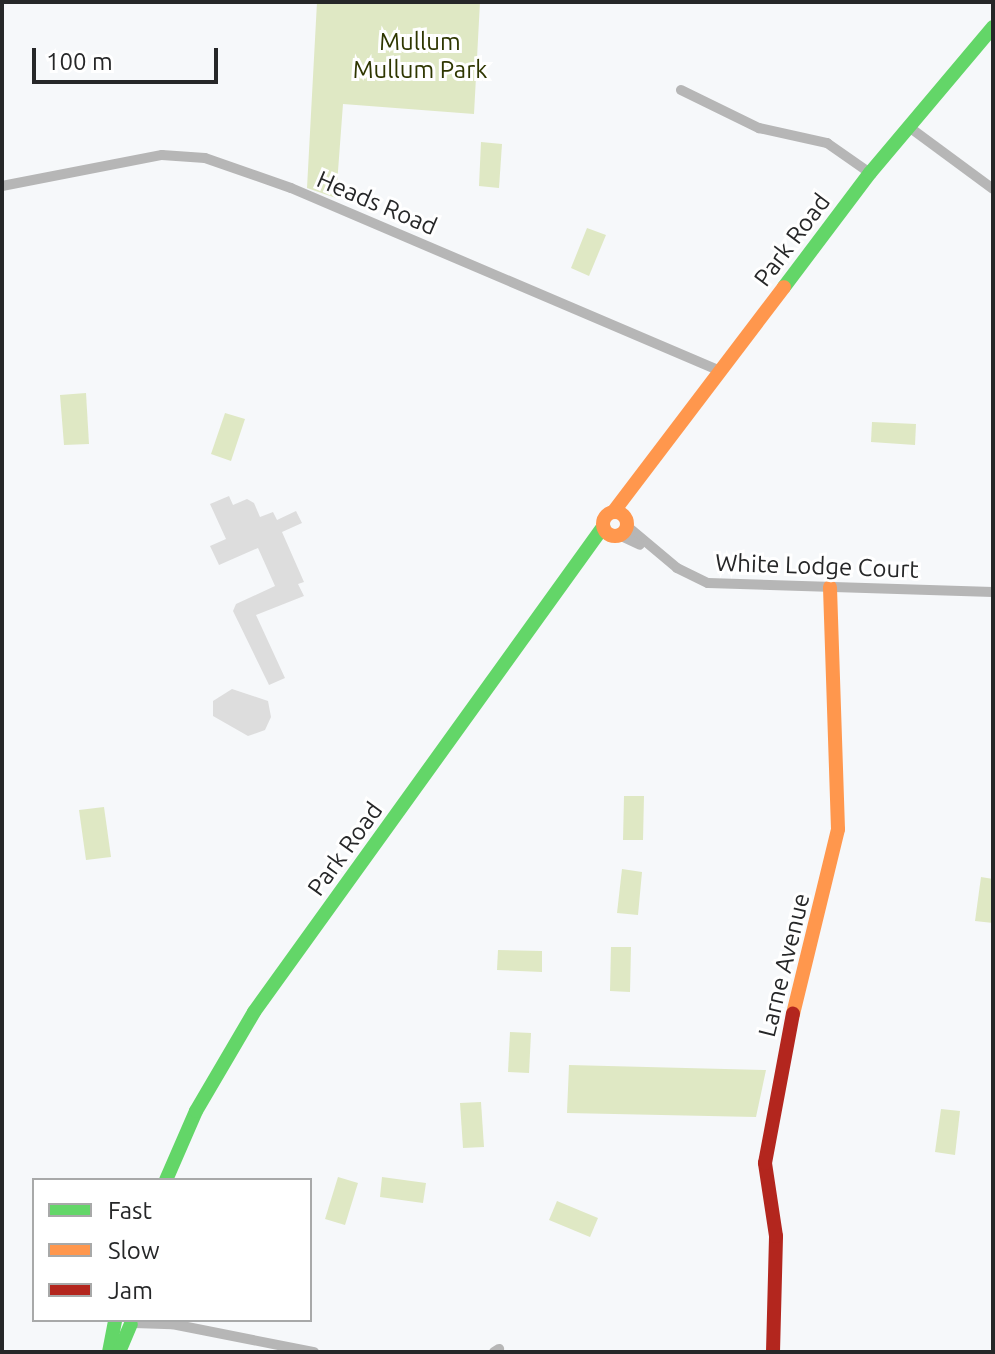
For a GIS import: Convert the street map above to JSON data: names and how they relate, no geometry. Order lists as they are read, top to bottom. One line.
{"streets":{"street":["Heads Road","Park Road","White Lodge Court","Larne Avenue"]},"crossings":[["Heads Road","Park Road"],["Park Road","White Lodge Court"],["White Lodge Court","Larne Avenue"]],"parks":["Mullum Mullum Park"],"legend":["Fast","Slow","Jam"],"scale_bar":"100 m"}
